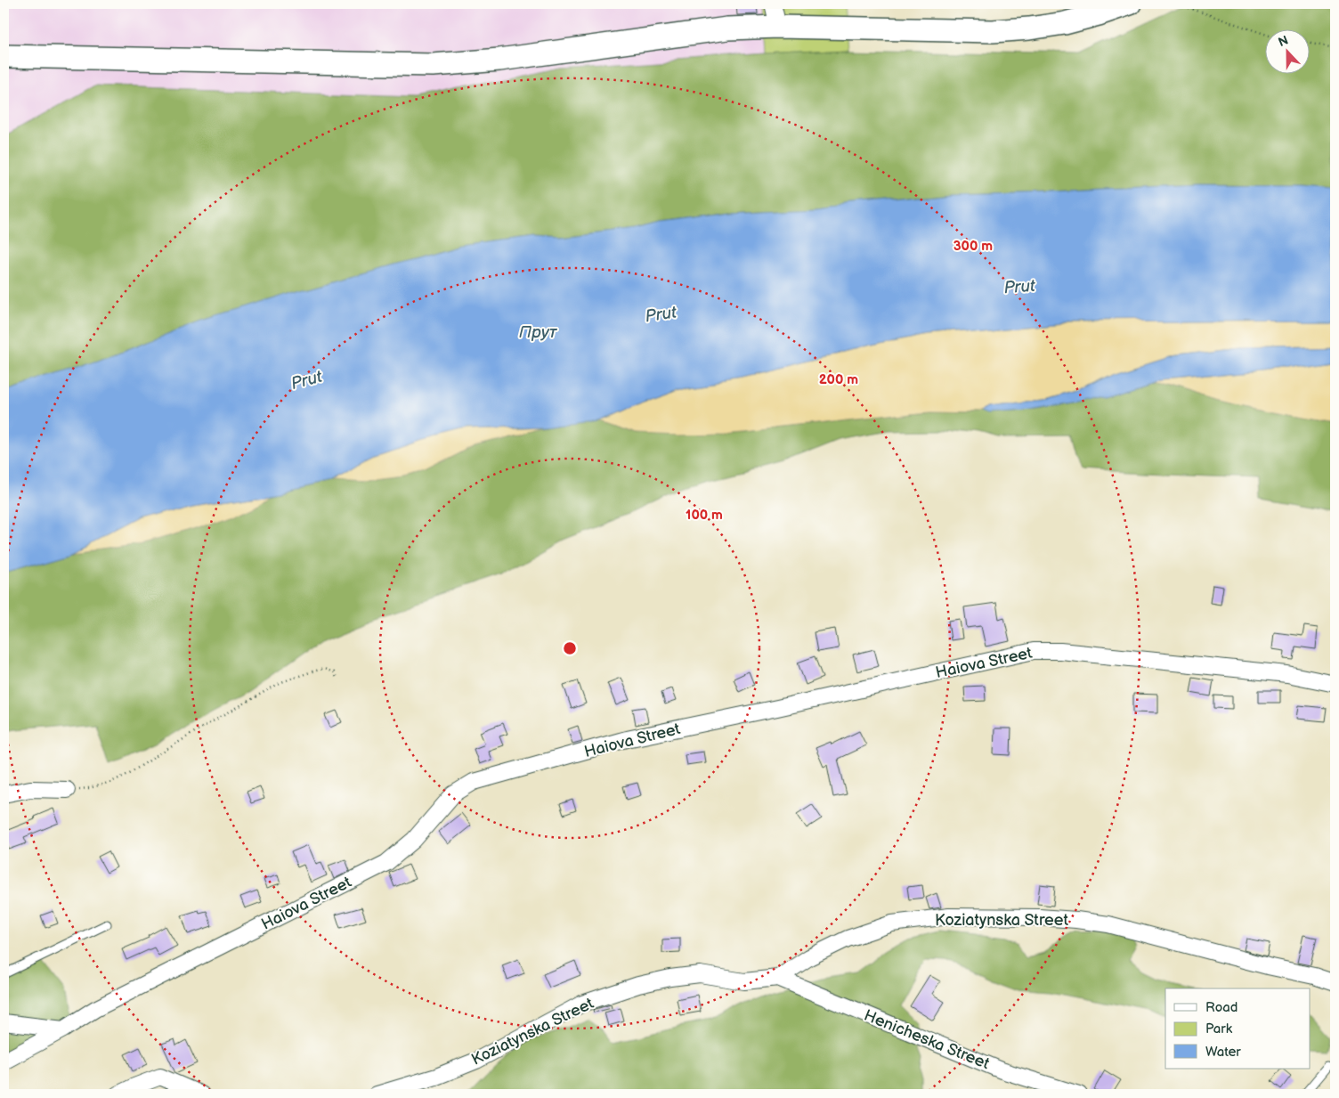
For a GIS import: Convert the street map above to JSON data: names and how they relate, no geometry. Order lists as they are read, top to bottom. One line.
{"streets":{"street":["Haiova Street","Koziatynska Street","Henicheska Street"]},"crossings":[["Koziatynska Street","Henicheska Street"]],"water":["Prut","Прут"],"legend":["Road","Park","Water"],"north":"top","rings":["300 m","200 m","100 m"]}
